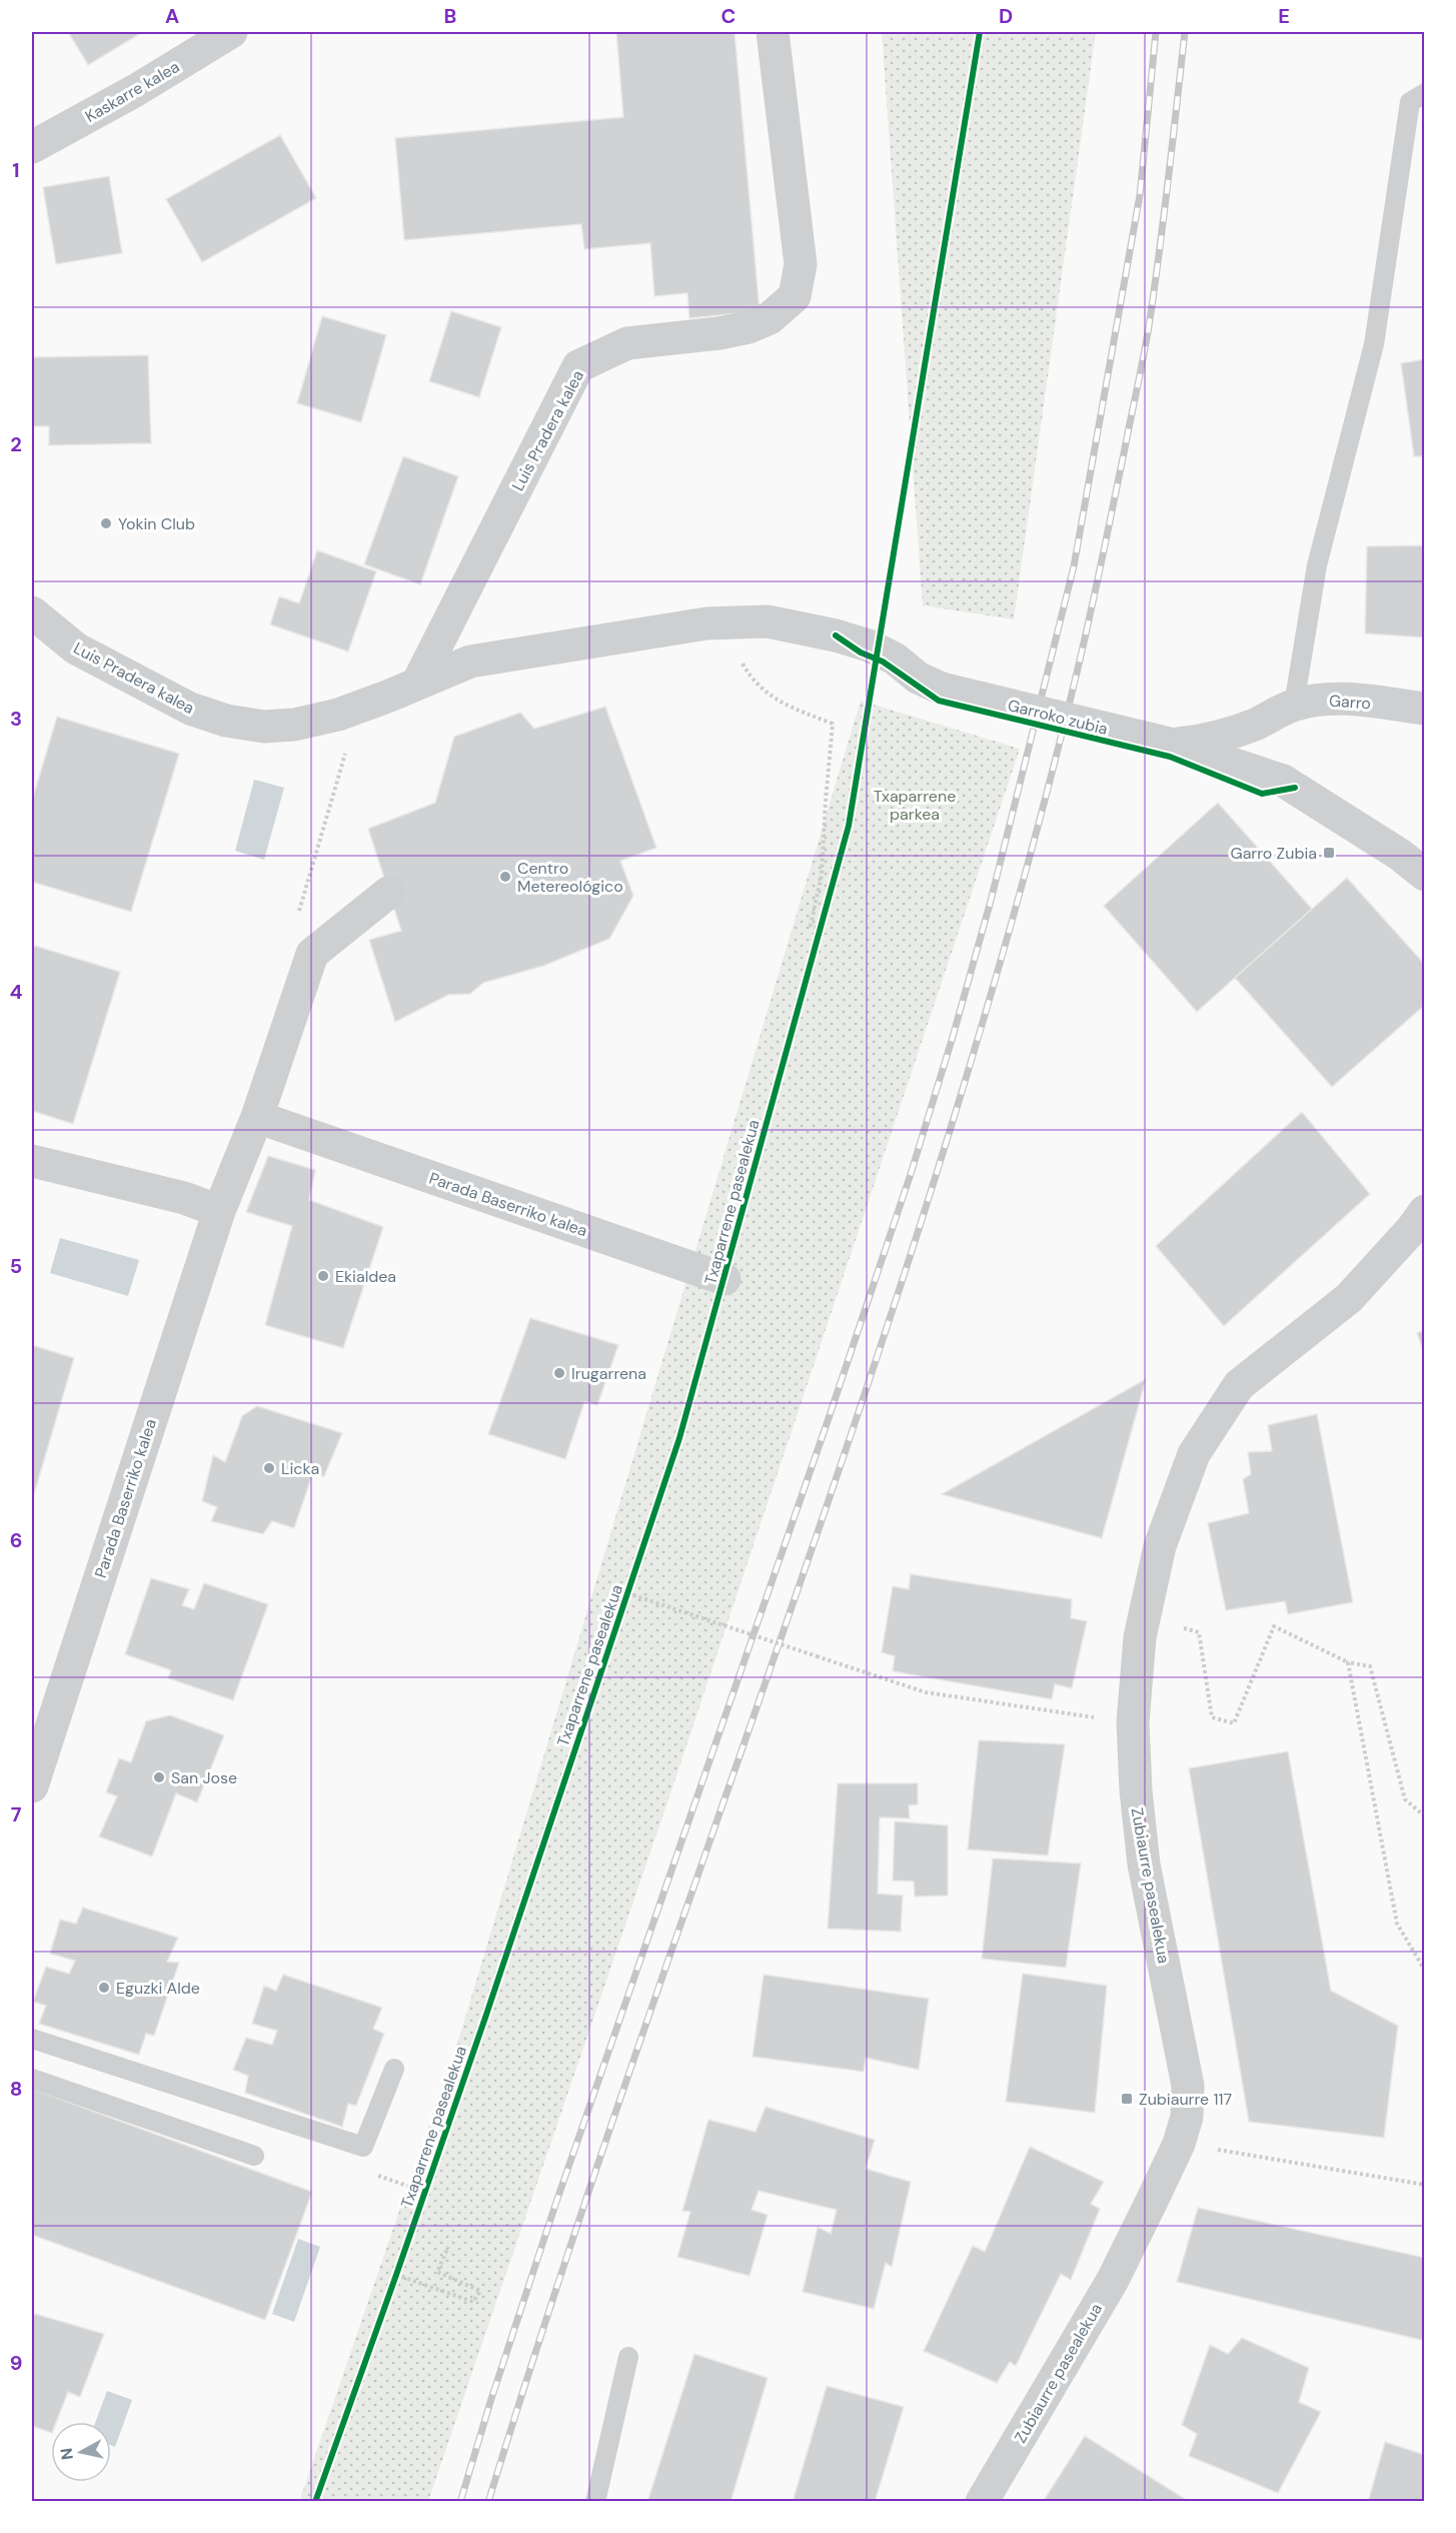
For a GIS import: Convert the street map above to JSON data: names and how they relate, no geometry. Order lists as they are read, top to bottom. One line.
{"streets":{"street":["Kaskarre kalea","Luis Pradera kalea","Garro","Garroko zubia","Parada Baserriko kalea","Zubiaurre pasealekua"],"cycle path":["Txaparrene pasealekua"]},"crossings":[["Luis Pradera kalea","Garroko zubia"],["Garro","Garroko zubia"]],"parks":["Txaparrene parkea"],"places":{"other":["Yokin Club","Centro Metereológico","Ekialdea","Irugarrena","Licka","San Jose","Eguzki Alde"],"transit":["Garro Zubia","Zubiaurre 117"]},"north":"left","grid":{"columns":["A","B","C","D","E"],"rows":["1","2","3","4","5","6","7","8","9"]}}
